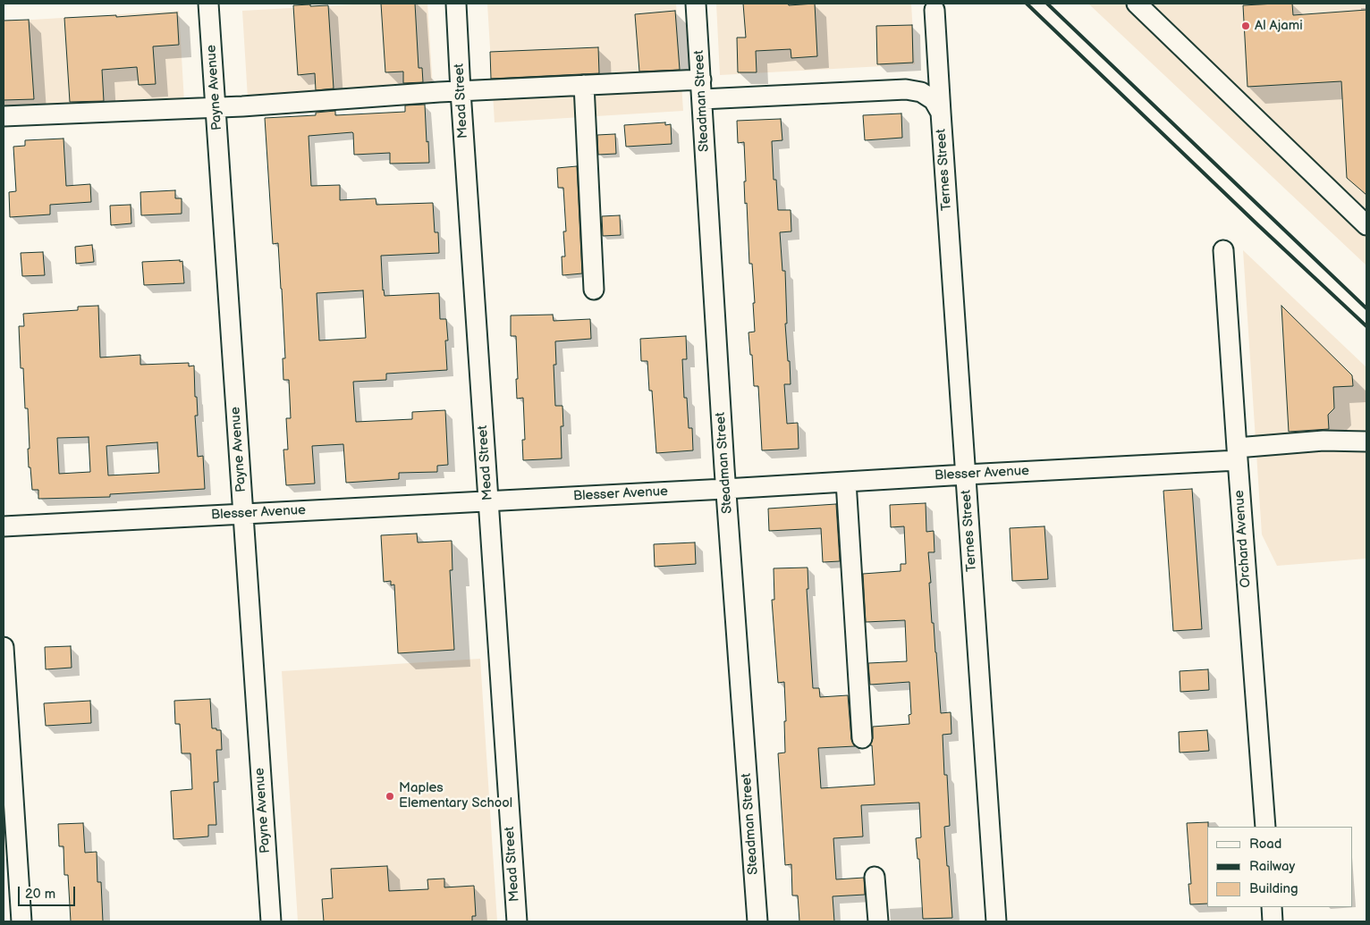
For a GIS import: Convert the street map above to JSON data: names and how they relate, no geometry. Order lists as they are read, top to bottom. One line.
{"streets":{"street":["Payne Avenue","Mead Street","Steadman Street","Ternes Street","Blesser Avenue","Orchard Avenue"]},"crossings":[["Payne Avenue","Blesser Avenue"],["Mead Street","Blesser Avenue"],["Steadman Street","Ternes Street"],["Steadman Street","Blesser Avenue"],["Ternes Street","Blesser Avenue"],["Blesser Avenue","Orchard Avenue"]],"places":["Al Ajami","Maples Elementary School"],"legend":["Road","Railway","Building"],"scale_bar":"20 m"}
